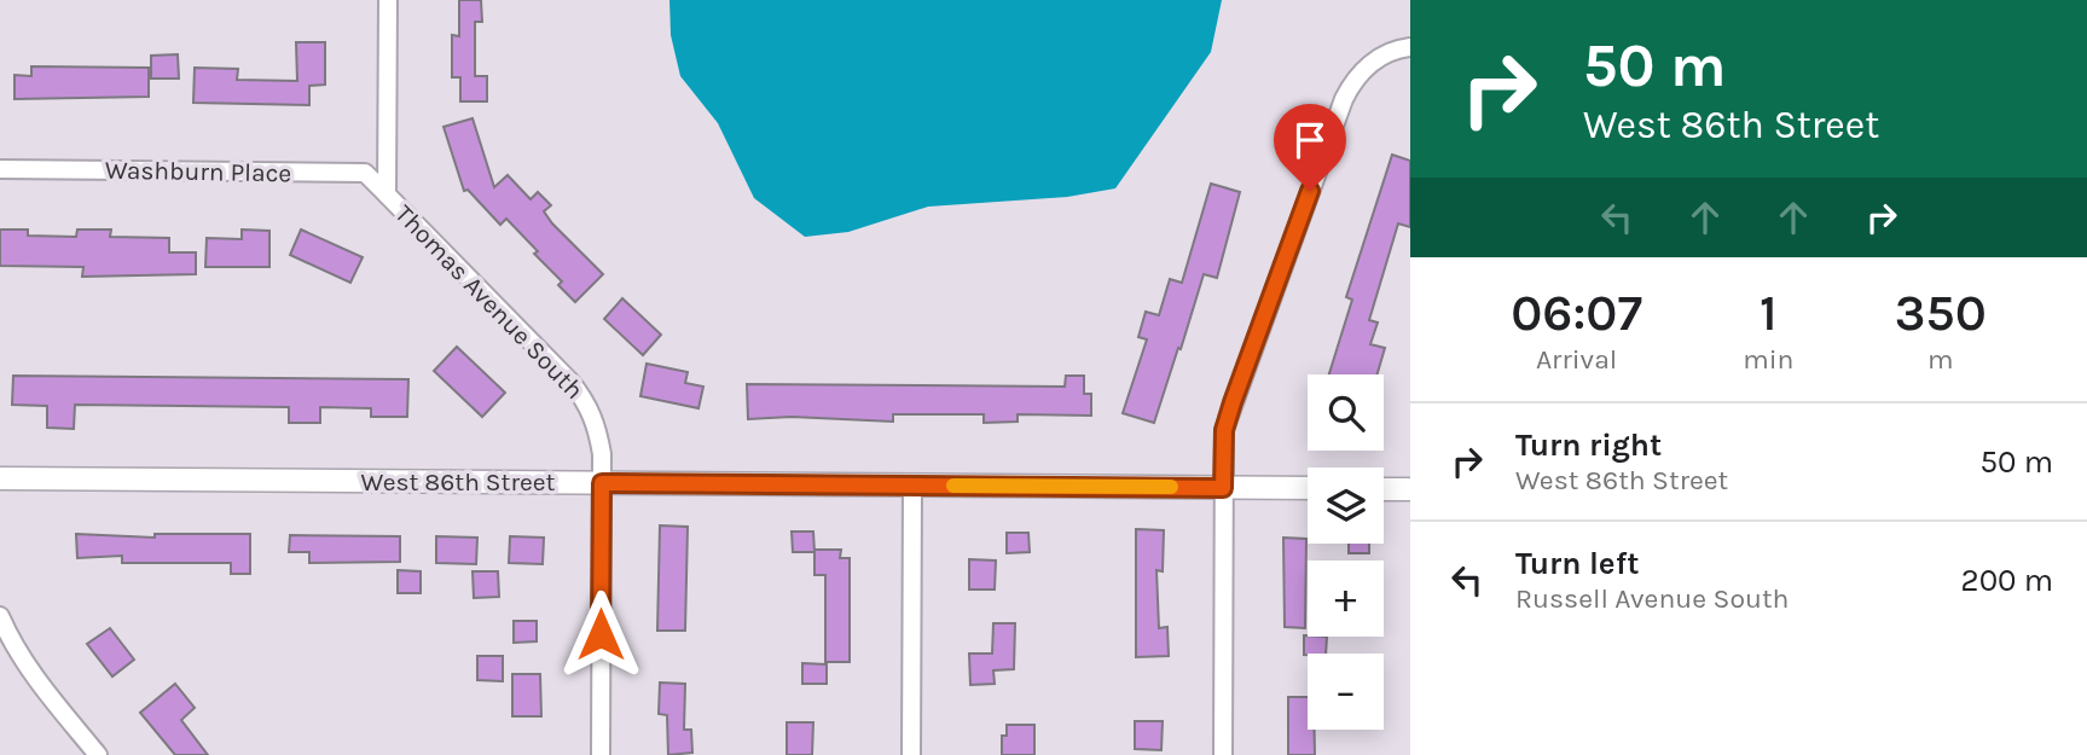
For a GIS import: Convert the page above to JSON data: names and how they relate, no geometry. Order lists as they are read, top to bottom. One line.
{"streets":{"street":["Washburn Place","Thomas Avenue South","West 86th Street"]},"crossings":[["Washburn Place","Thomas Avenue South"],["Thomas Avenue South","West 86th Street"]],"page":{"turn":["50 m","West 86th Street"],"eta":["06:07","Arrival","1","min","350","m"],"map_buttons":["+","−"],"list":[{"name":"Turn right","note":"West 86th Street","value":"50 m"},{"name":"Turn left","note":"Russell Avenue South","value":"200 m"}]}}
